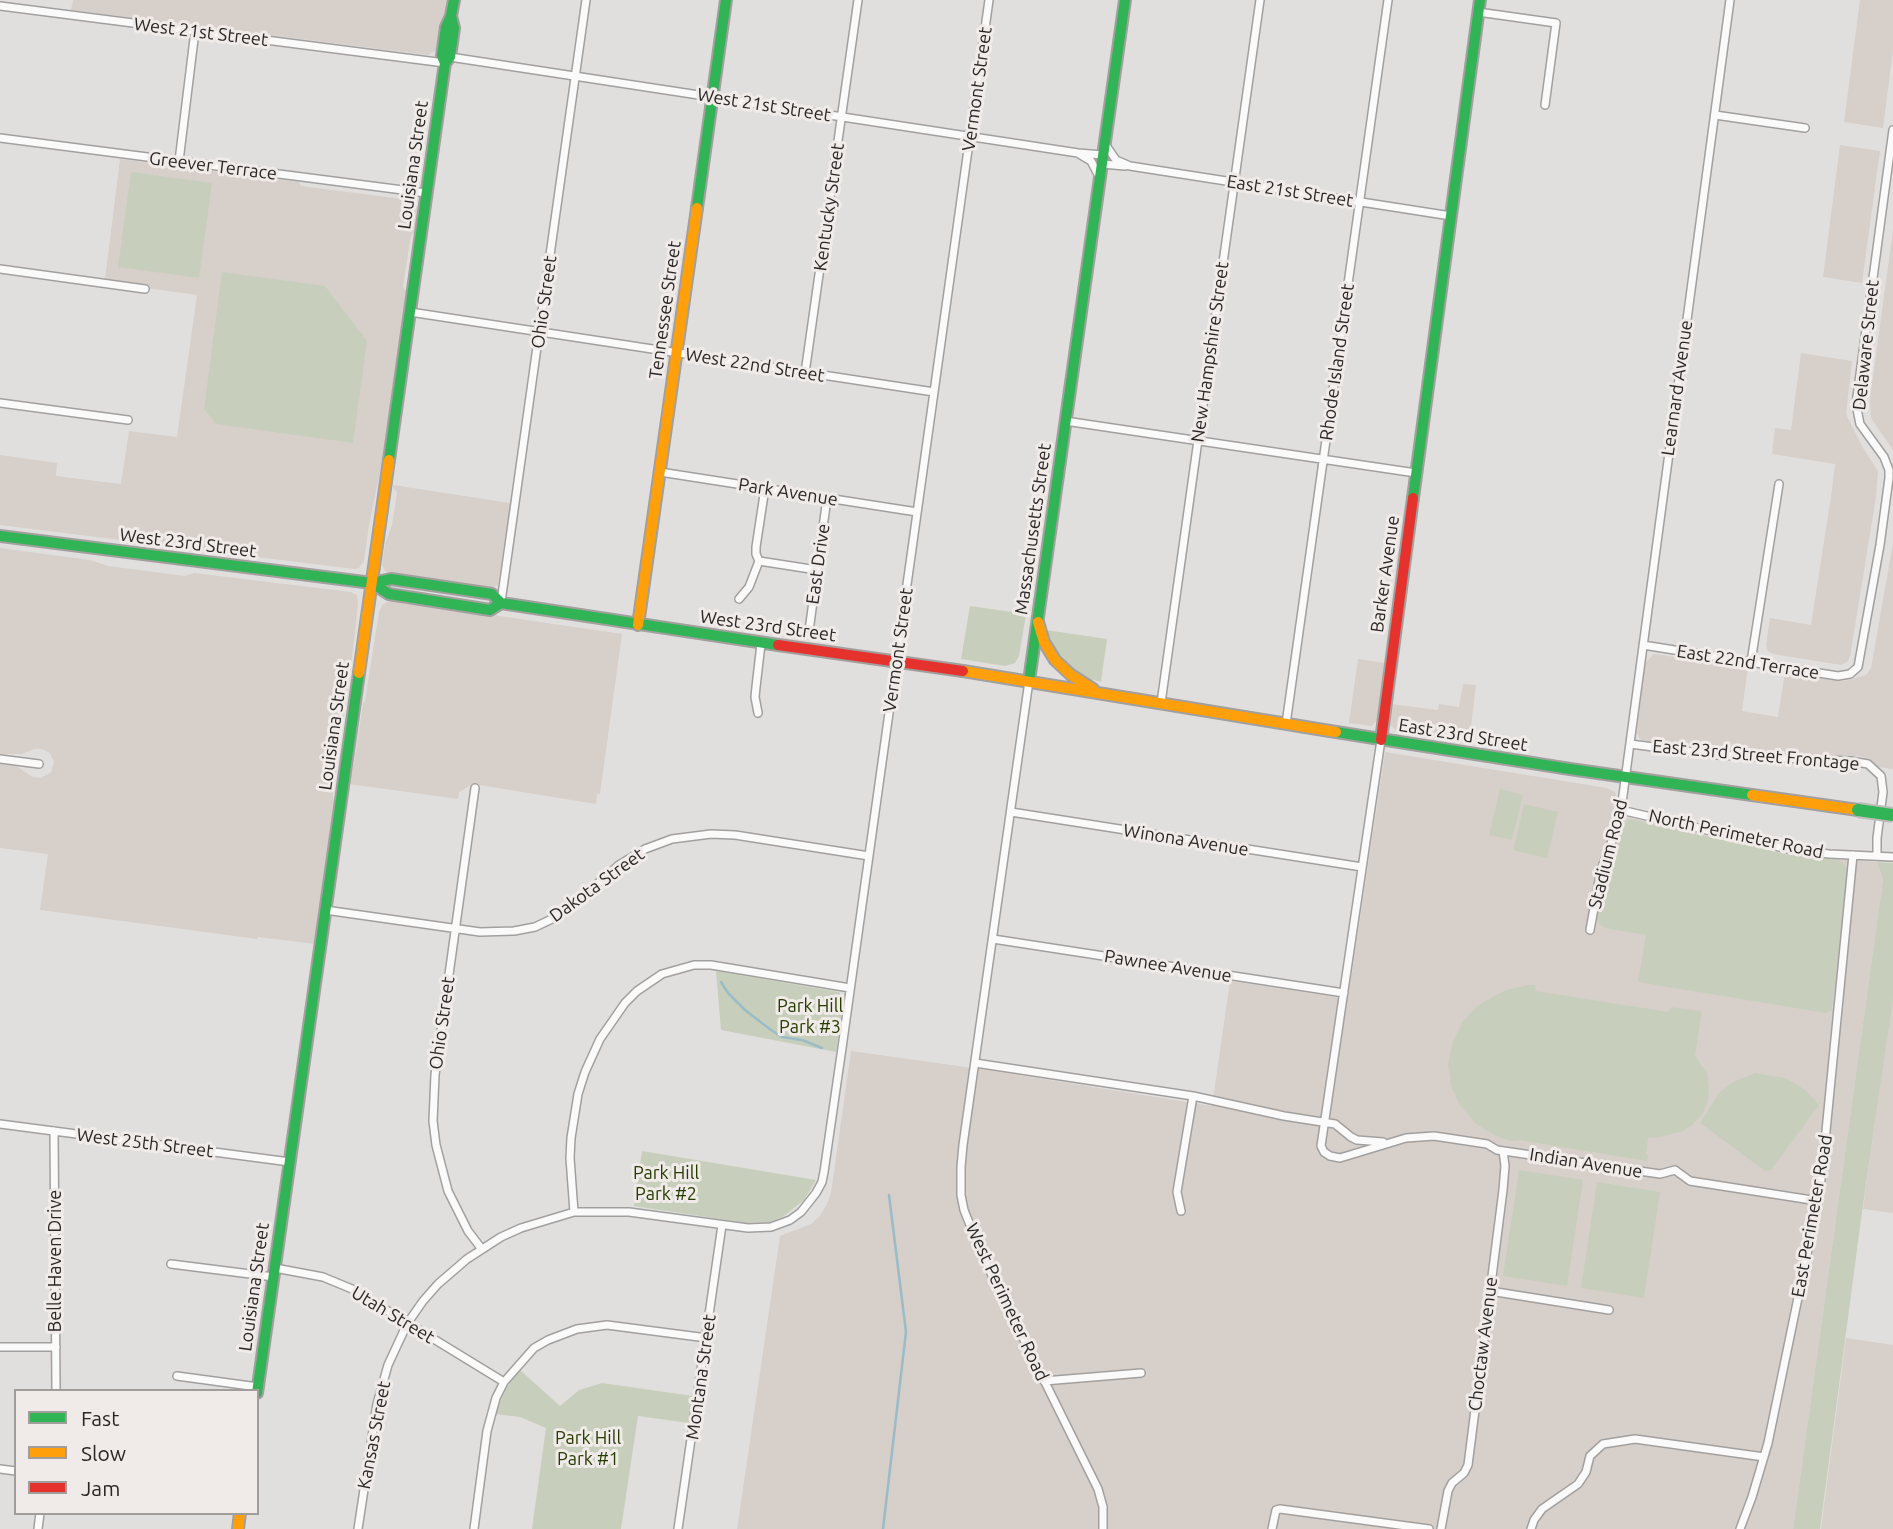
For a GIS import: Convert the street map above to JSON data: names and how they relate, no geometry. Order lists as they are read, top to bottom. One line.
{"streets":{"main road":["Louisiana Street","Tennessee Street","Massachusetts Street","West 23rd Street","Barker Avenue","East 23rd Street"],"street":["West 21st Street","Vermont Street","Greever Terrace","East 21st Street","Kentucky Street","Ohio Street","Delaware Street","New Hampshire Street","Rhode Island Street","West 22nd Street","Learnard Avenue","Park Avenue","East Drive","East 22nd Terrace","East 23rd Street Frontage","North Perimeter Road","Winona Avenue","Stadium Road","Dakota Street","Pawnee Avenue","West 25th Street","Indian Avenue","East Perimeter Road","Belle Haven Drive","West Perimeter Road","Utah Street","Choctaw Avenue","Montana Street","Kansas Street"]},"crossings":[["West 21st Street","Vermont Street"],["West 21st Street","Louisiana Street"],["West 21st Street","East 21st Street"],["West 21st Street","Kentucky Street"],["West 21st Street","Ohio Street"],["West 21st Street","Tennessee Street"],["West 21st Street","Massachusetts Street"],["Vermont Street","West 22nd Street"],["Vermont Street","Park Avenue"],["Vermont Street","West 23rd Street"],["Vermont Street","Dakota Street"],["Vermont Street","Montana Street"],["Vermont Street","Kansas Street"],["Louisiana Street","Greever Terrace"],["Louisiana Street","West 22nd Street"],["Louisiana Street","West 23rd Street"],["Louisiana Street","Dakota Street"],["Louisiana Street","West 25th Street"],["Louisiana Street","Utah Street"],["East 21st Street","New Hampshire Street"],["East 21st Street","Rhode Island Street"],["East 21st Street","Massachusetts Street"],["East 21st Street","Barker Avenue"],["Kentucky Street","West 22nd Street"],["Ohio Street","West 22nd Street"],["Ohio Street","West 23rd Street"],["Ohio Street","Dakota Street"],["Ohio Street","Kansas Street"],["Tennessee Street","West 22nd Street"],["Tennessee Street","Park Avenue"],["Tennessee Street","West 23rd Street"],["Delaware Street","East 22nd Terrace"],["New Hampshire Street","East 23rd Street"],["Rhode Island Street","East 23rd Street"],["Learnard Avenue","East 22nd Terrace"],["Learnard Avenue","East 23rd Street"],["Learnard Avenue","East 23rd Street Frontage"],["Learnard Avenue","Stadium Road"],["Park Avenue","East Drive"],["Massachusetts Street","West 23rd Street"],["Massachusetts Street","East 23rd Street"],["Massachusetts Street","Winona Avenue"],["Massachusetts Street","Pawnee Avenue"],["Massachusetts Street","Indian Avenue"],["Massachusetts Street","West Perimeter Road"],["West 23rd Street","East 23rd Street"],["Barker Avenue","East 23rd Street"],["Barker Avenue","Winona Avenue"],["Barker Avenue","Pawnee Avenue"],["Barker Avenue","Indian Avenue"],["East 23rd Street","Stadium Road"],["East 23rd Street Frontage","North Perimeter Road"],["North Perimeter Road","Stadium Road"],["North Perimeter Road","East Perimeter Road"],["West 25th Street","Belle Haven Drive"],["Indian Avenue","East Perimeter Road"],["Indian Avenue","West Perimeter Road"],["Indian Avenue","Choctaw Avenue"],["Utah Street","Kansas Street"],["Montana Street","Kansas Street"]],"parks":["Park Hill Park #3","Park Hill Park #2","Park Hill Park #1"],"legend":["Fast","Slow","Jam"]}
